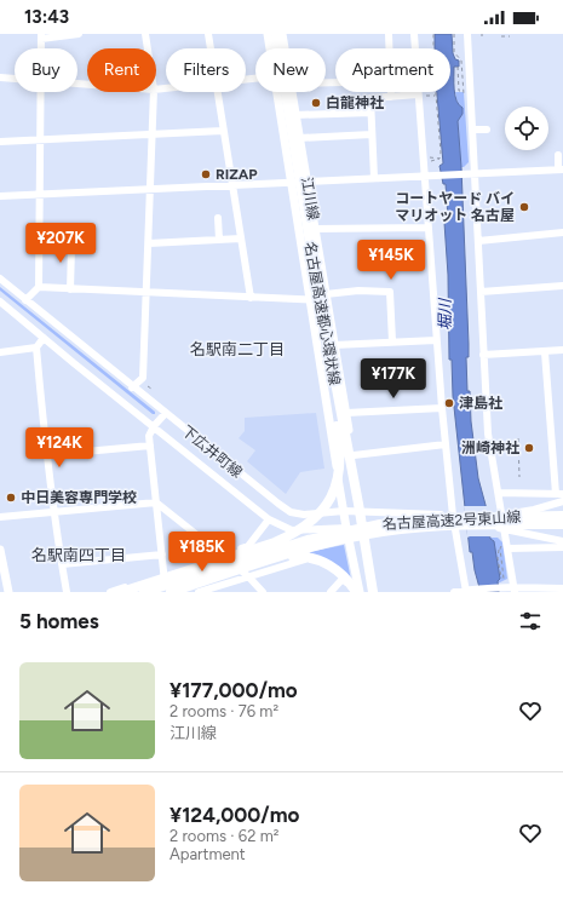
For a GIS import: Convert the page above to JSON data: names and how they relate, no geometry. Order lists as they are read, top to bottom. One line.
{"streets":{"highway":["名古屋高速都心環状線","名古屋高速2号東山線"],"main road":["江川線"],"street":["下広井町線"]},"crossings":[["江川線","下広井町線"],["江川線","名古屋高速2号東山線"],["下広井町線","名古屋高速2号東山線"]],"districts":["名駅南二丁目","名駅南四丁目"],"water":["堀川"],"places":["白龍神社","RIZAP","コートヤード バイ マリオット 名古屋","津島社","洲崎神社","中日美容専門学校"],"page":{"status":"13:43","chip":["Buy","Rent","Filters","New","Apartment"],"price":["¥207K","¥145K","¥177K","¥124K","¥185K"],"heading":"5 homes","list":[{"name":"¥177,000/mo","note":"2 rooms · 76 m² · 江川線"},{"name":"¥124,000/mo","note":"2 rooms · 62 m² · Apartment"}]}}
